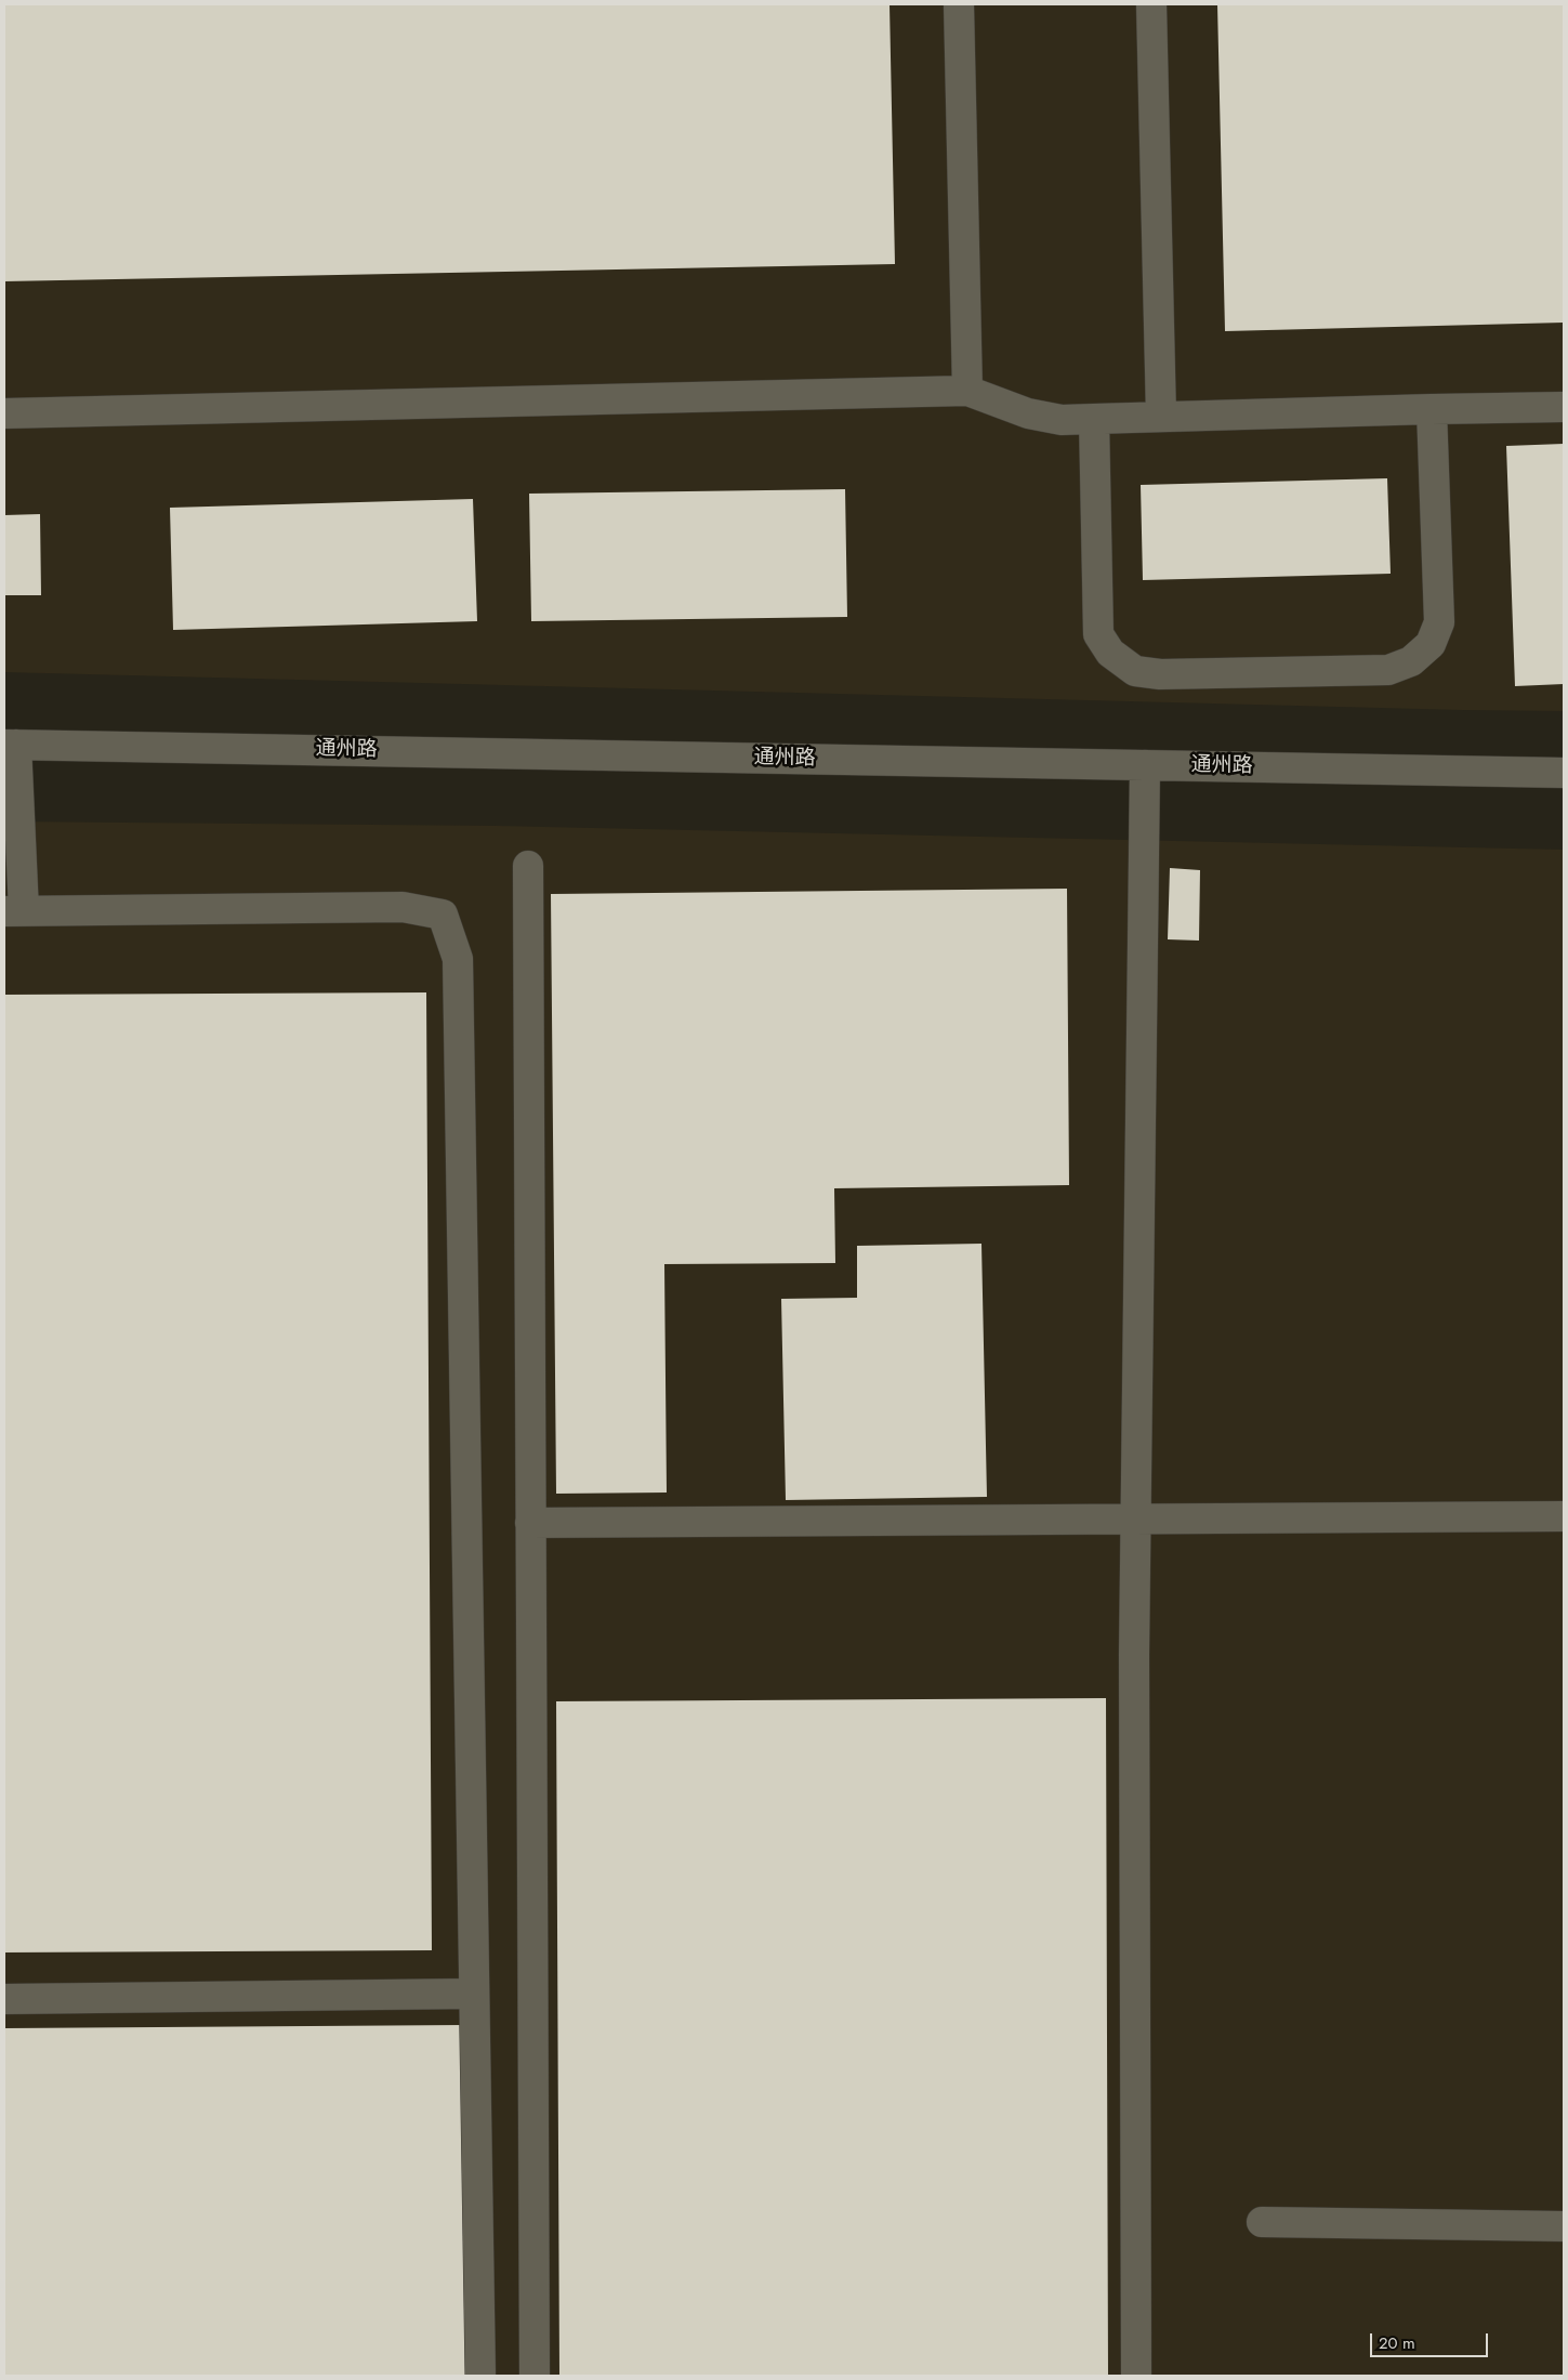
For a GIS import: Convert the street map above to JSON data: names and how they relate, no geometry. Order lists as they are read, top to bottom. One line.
{"streets":{"street":["通州路"]},"scale_bar":"20 m"}
